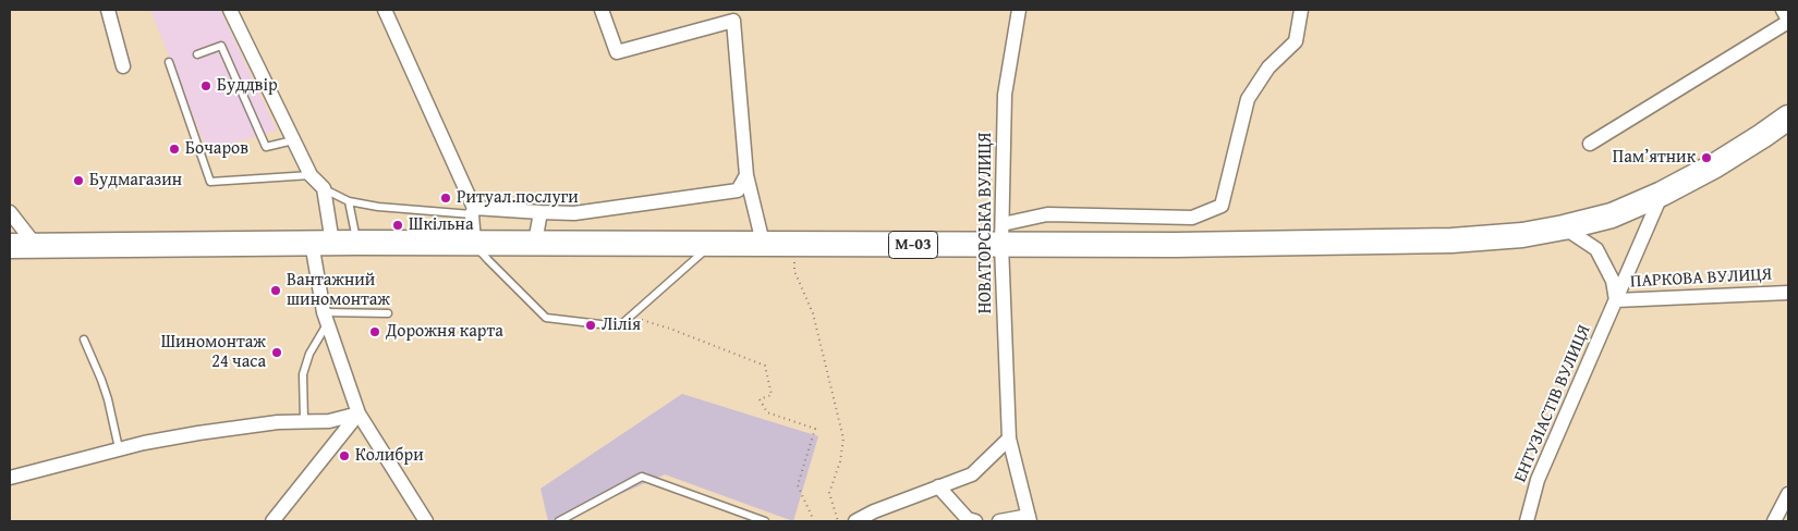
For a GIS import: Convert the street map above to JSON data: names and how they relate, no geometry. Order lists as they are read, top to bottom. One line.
{"streets":{"highway":["М-03"],"street":["НОВАТОРСЬКА ВУЛИЦЯ","ПАРКОВА ВУЛИЦЯ","ЕНТУЗІАСТІВ ВУЛИЦЯ"]},"crossings":[["НОВАТОРСЬКА ВУЛИЦЯ","М-03"],["М-03","ЕНТУЗІАСТІВ ВУЛИЦЯ"],["ПАРКОВА ВУЛИЦЯ","ЕНТУЗІАСТІВ ВУЛИЦЯ"]],"places":["Буддвір","Бочаров","Пам’ятник","Будмагазин","Ритуал.послуги","Шкільна","Вантажний шиномонтаж","Лілія","Дорожня карта","Шиномонтаж 24 часа","Колибри"]}
